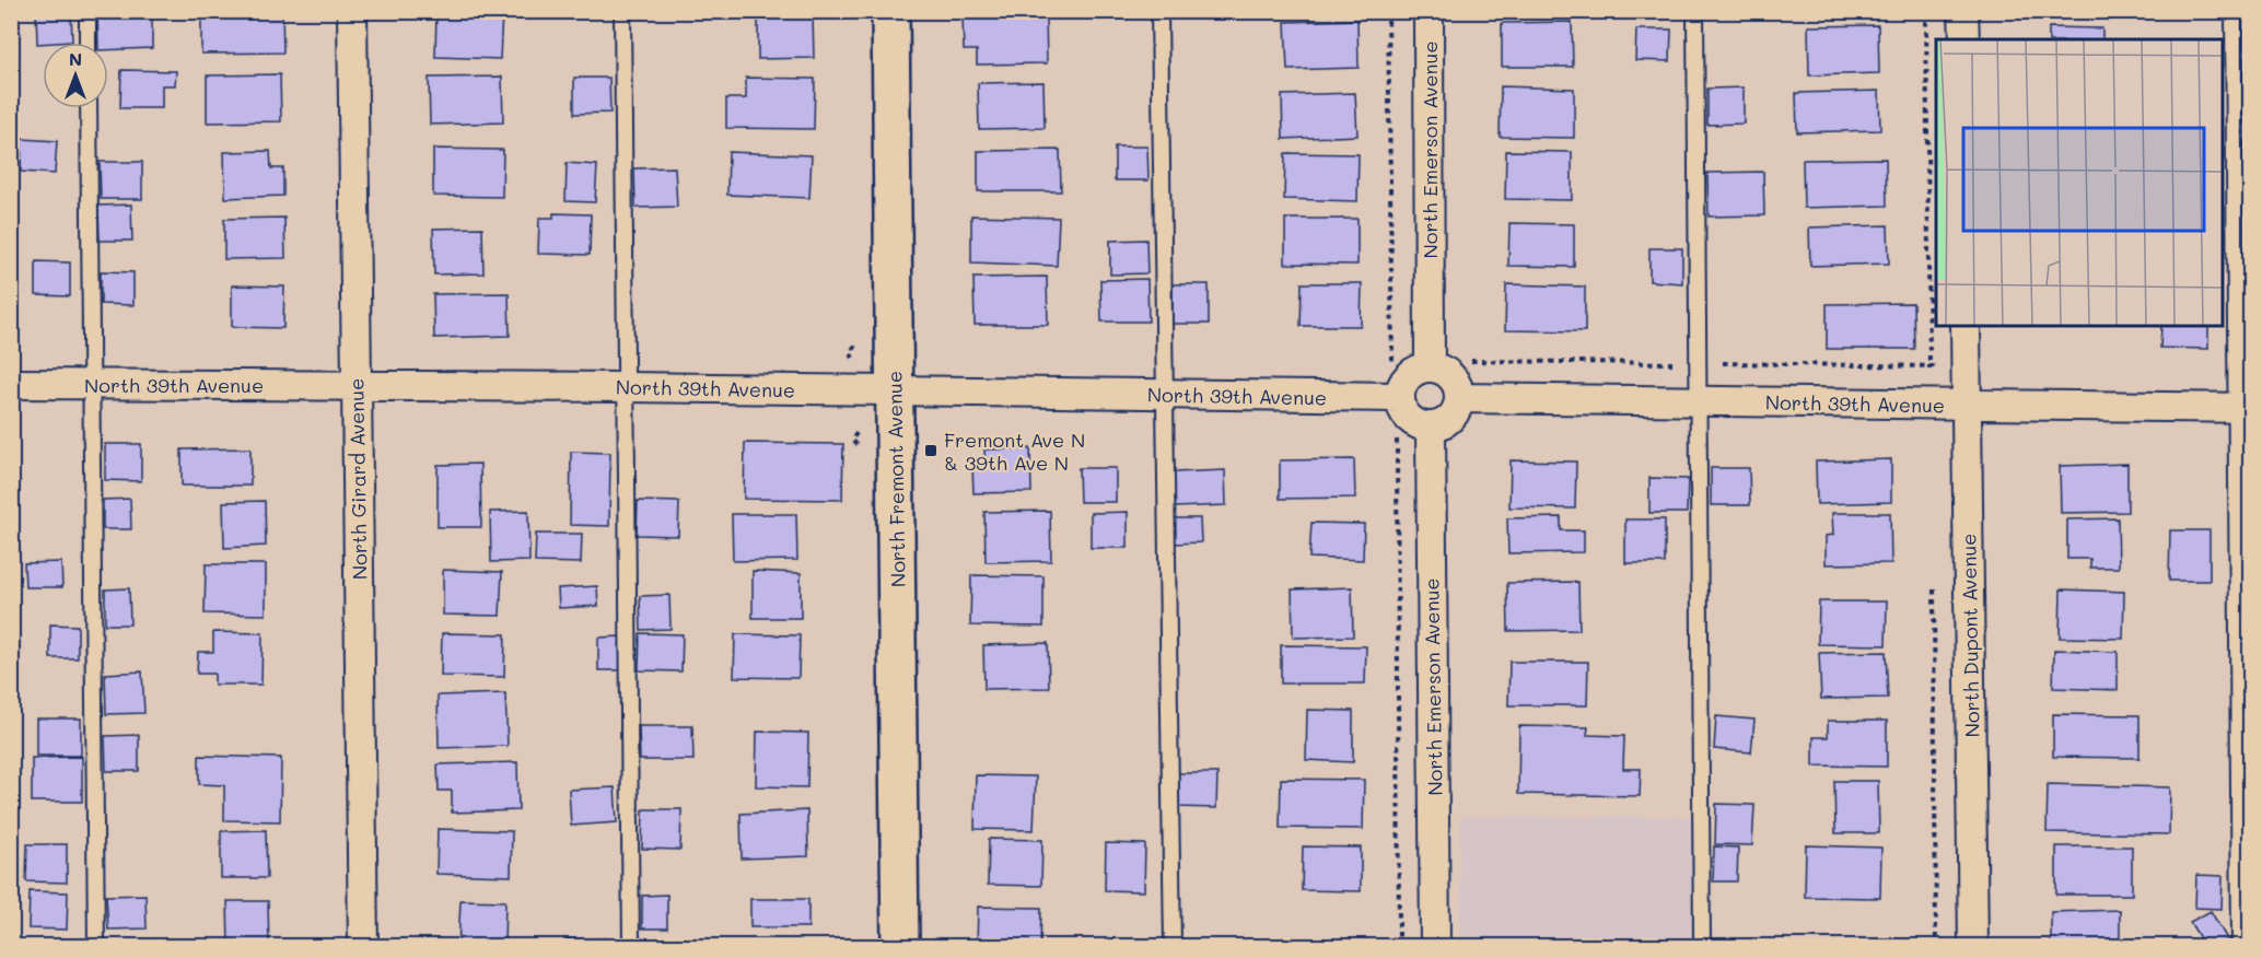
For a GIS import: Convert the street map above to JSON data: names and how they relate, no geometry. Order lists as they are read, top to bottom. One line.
{"streets":{"street":["North Emerson Avenue","North 39th Avenue","North Girard Avenue","North Fremont Avenue","North Dupont Avenue"]},"crossings":[["North Emerson Avenue","North 39th Avenue"],["North 39th Avenue","North Girard Avenue"],["North 39th Avenue","North Fremont Avenue"],["North 39th Avenue","North Dupont Avenue"]],"places":{"transit":["Fremont Ave N & 39th Ave N"]},"north":"top"}
